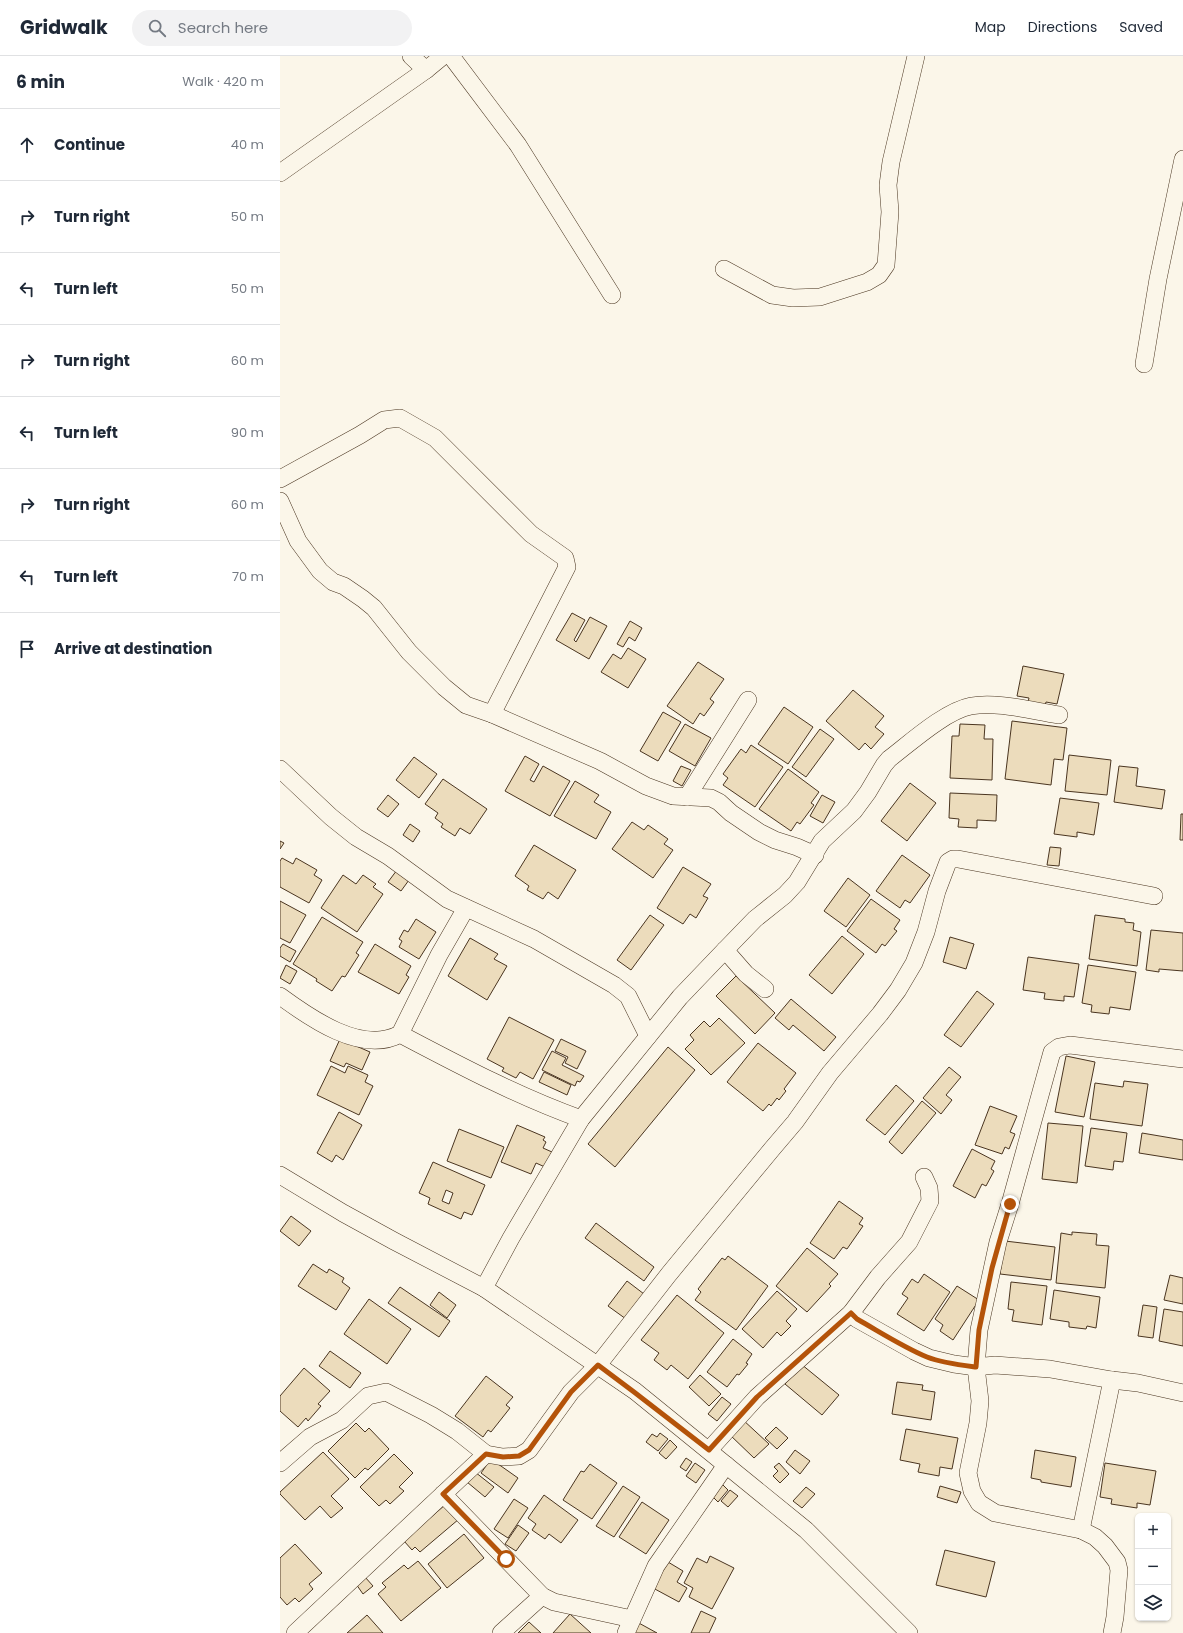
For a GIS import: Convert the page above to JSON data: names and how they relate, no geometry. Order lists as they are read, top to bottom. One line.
{"page":{"header":"Gridwalk","search":"Search here","nav":["Map","Directions","Saved"],"heading":["6 min","Walk · 420 m"],"list":[["Continue","40 m"],["Turn right","50 m"],["Turn left","50 m"],["Turn right","60 m"],["Turn left","90 m"],["Turn right","60 m"],["Turn left","70 m"],"Arrive at destination"],"map_buttons":["+","−"]}}
